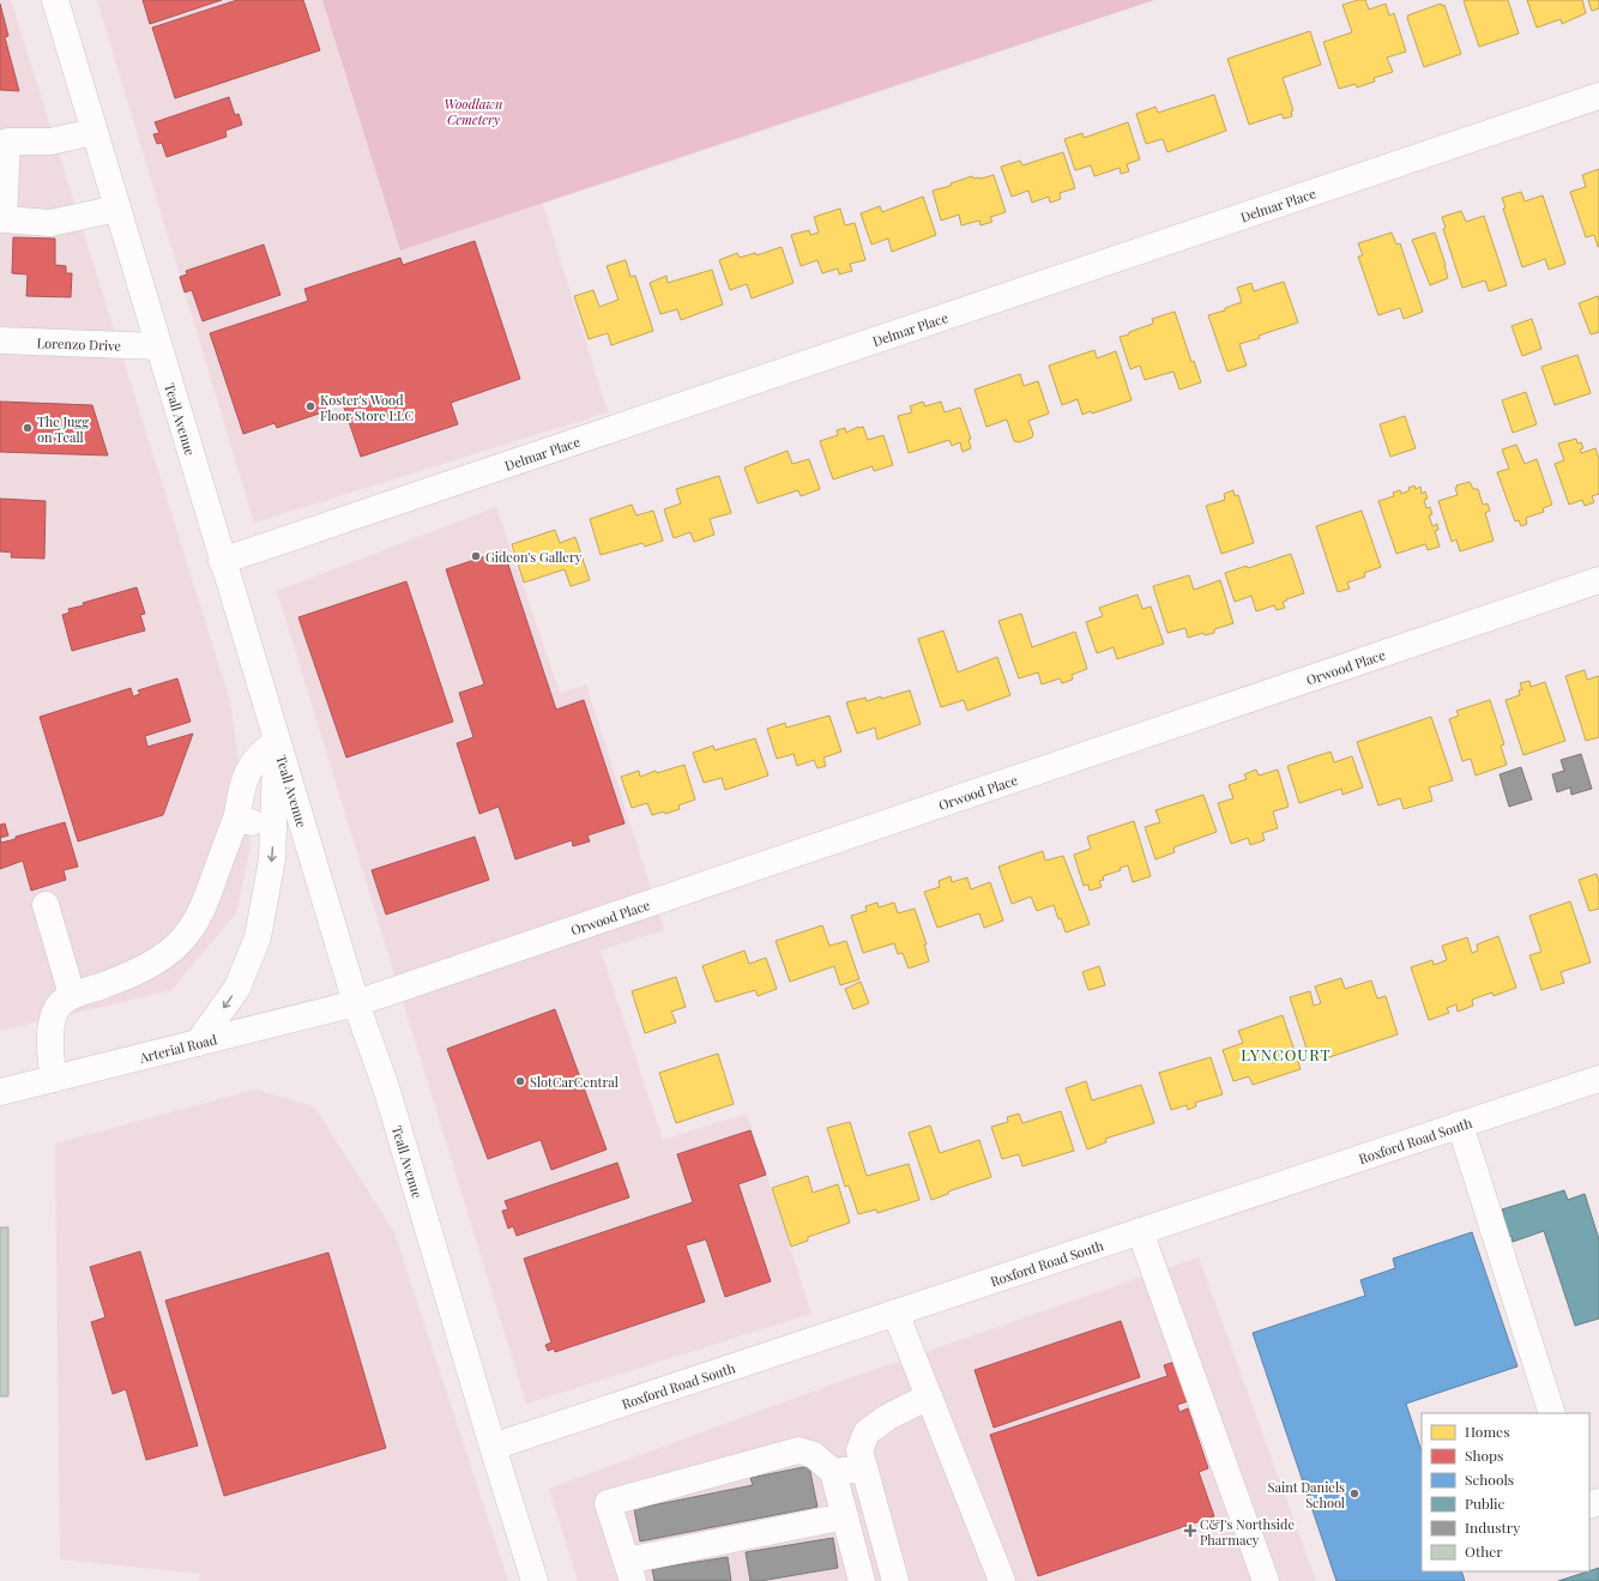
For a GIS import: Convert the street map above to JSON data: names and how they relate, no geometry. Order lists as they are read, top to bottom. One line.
{"streets":{"street":["Delmar Place","Lorenzo Drive","Teall Avenue","Orwood Place","Arterial Road","Roxford Road South"]},"crossings":[["Delmar Place","Teall Avenue"],["Lorenzo Drive","Teall Avenue"],["Teall Avenue","Orwood Place"],["Teall Avenue","Arterial Road"],["Teall Avenue","Roxford Road South"],["Orwood Place","Arterial Road"]],"districts":["LYNCOURT"],"parks":["Woodlawn Cemetery"],"places":{"other":["Koster's Wood Floor Store LLC","The Jugg on Teall","Gideon's Gallery","SlotCarCentral","Saint Daniels School"],"health":["C&J's Northside Pharmacy"]},"legend":["Homes","Shops","Schools","Public","Industry","Other"]}
